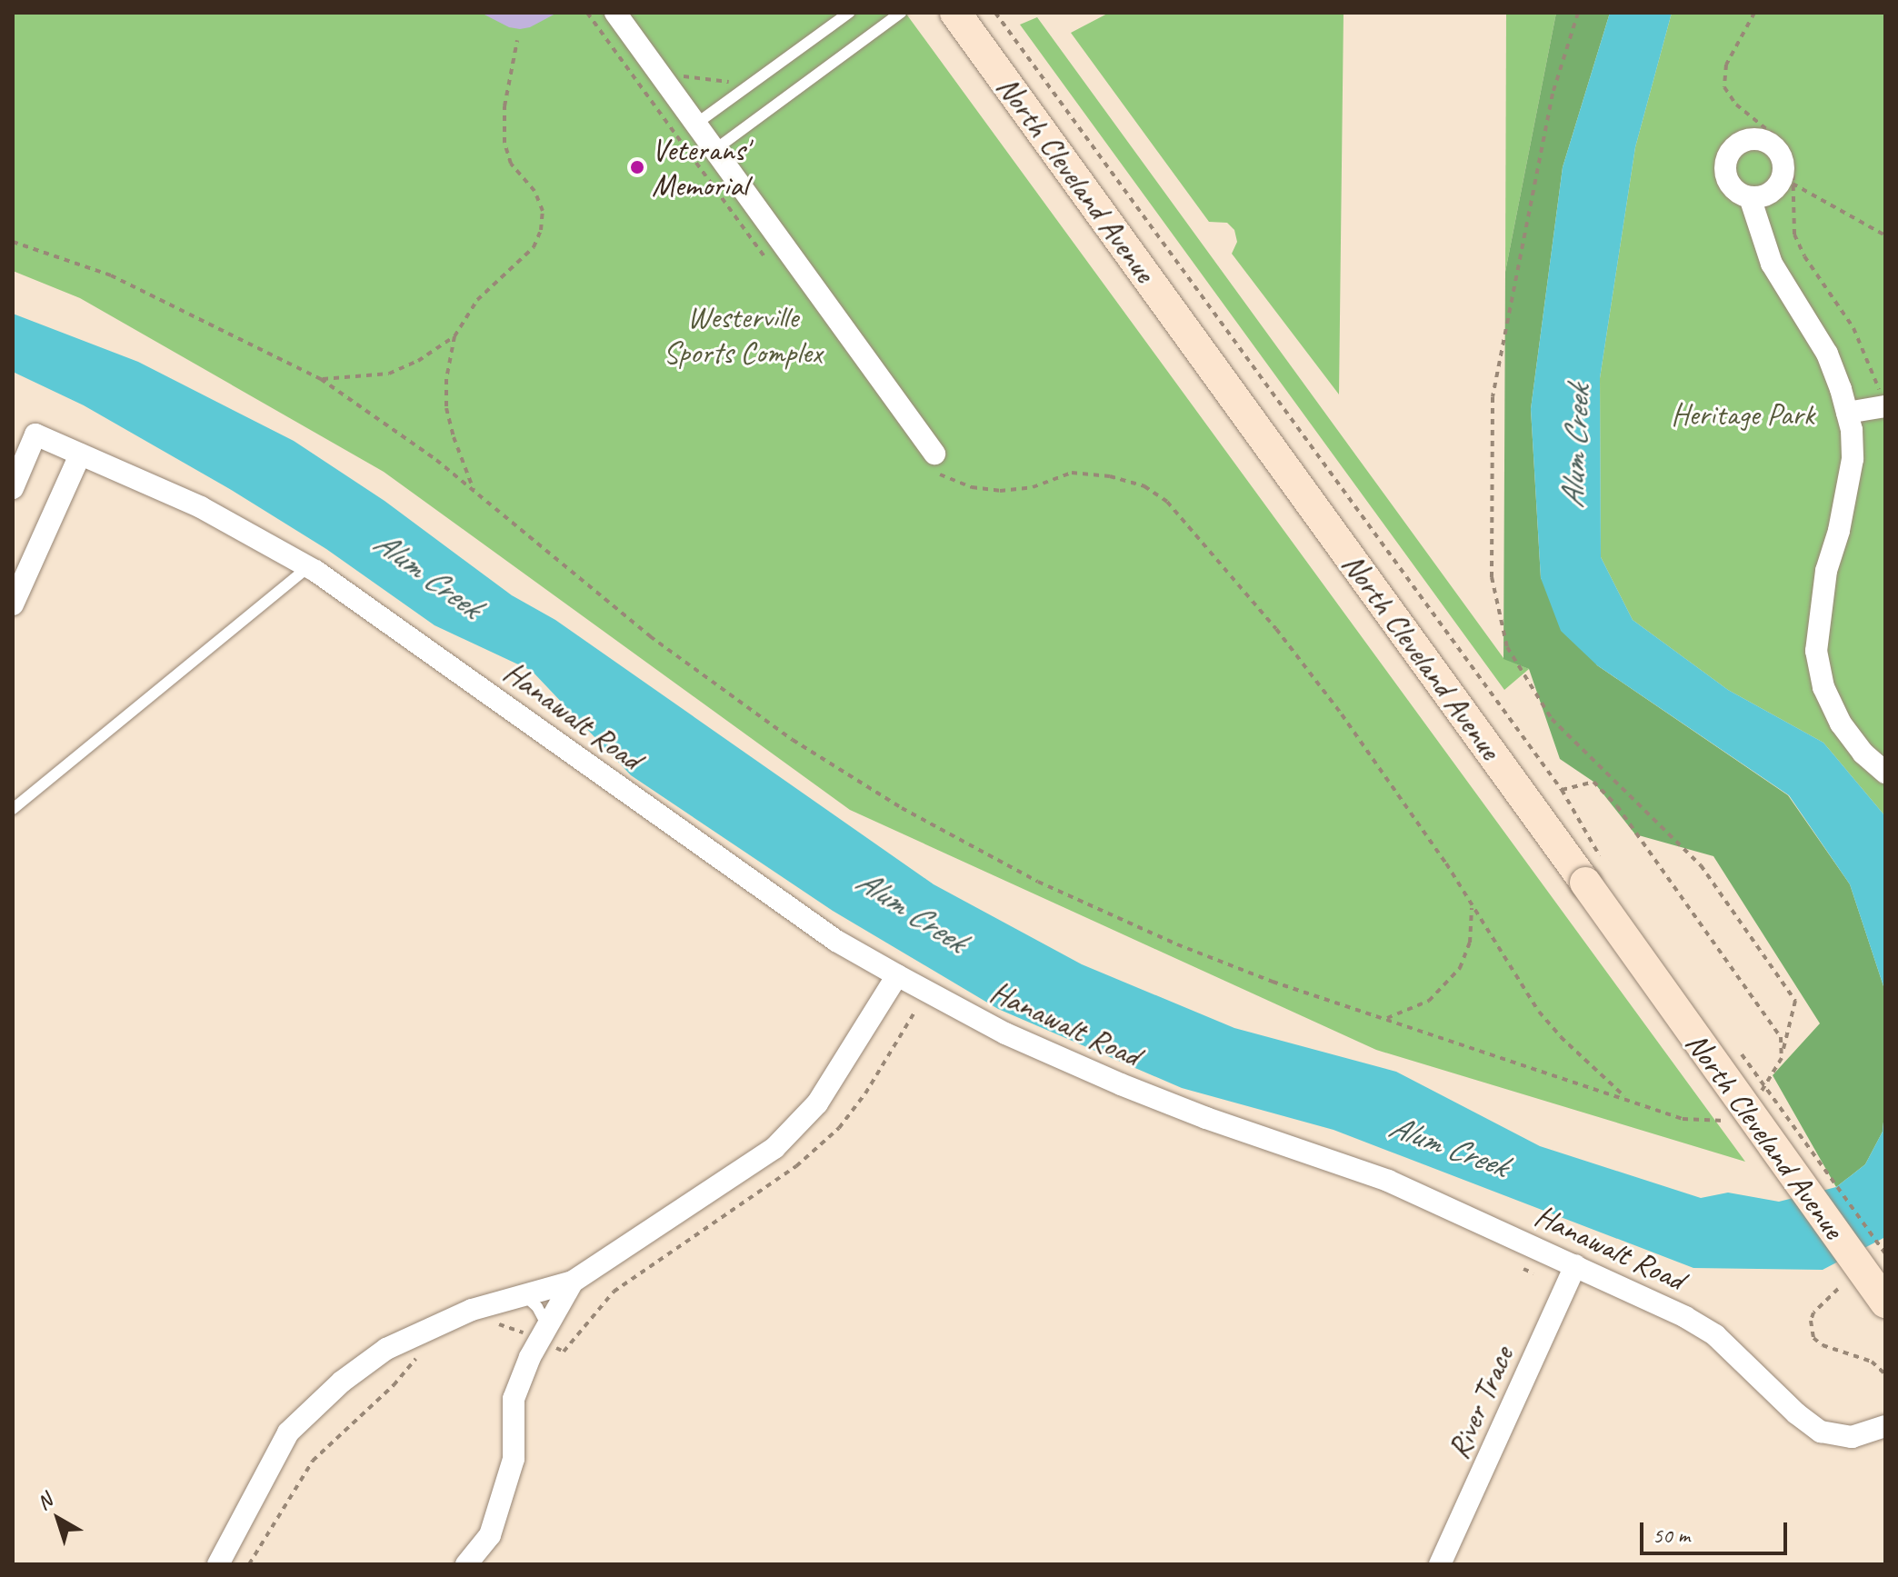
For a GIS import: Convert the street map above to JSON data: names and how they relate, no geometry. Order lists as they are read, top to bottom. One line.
{"streets":{"main road":["North Cleveland Avenue"],"street":["Hanawalt Road","River Trace"]},"crossings":[["Hanawalt Road","River Trace"]],"water":["Alum Creek"],"parks":["Westerville Sports Complex","Heritage Park"],"places":["Veterans' Memorial"],"scale_bar":"50 m","north":"top left"}
